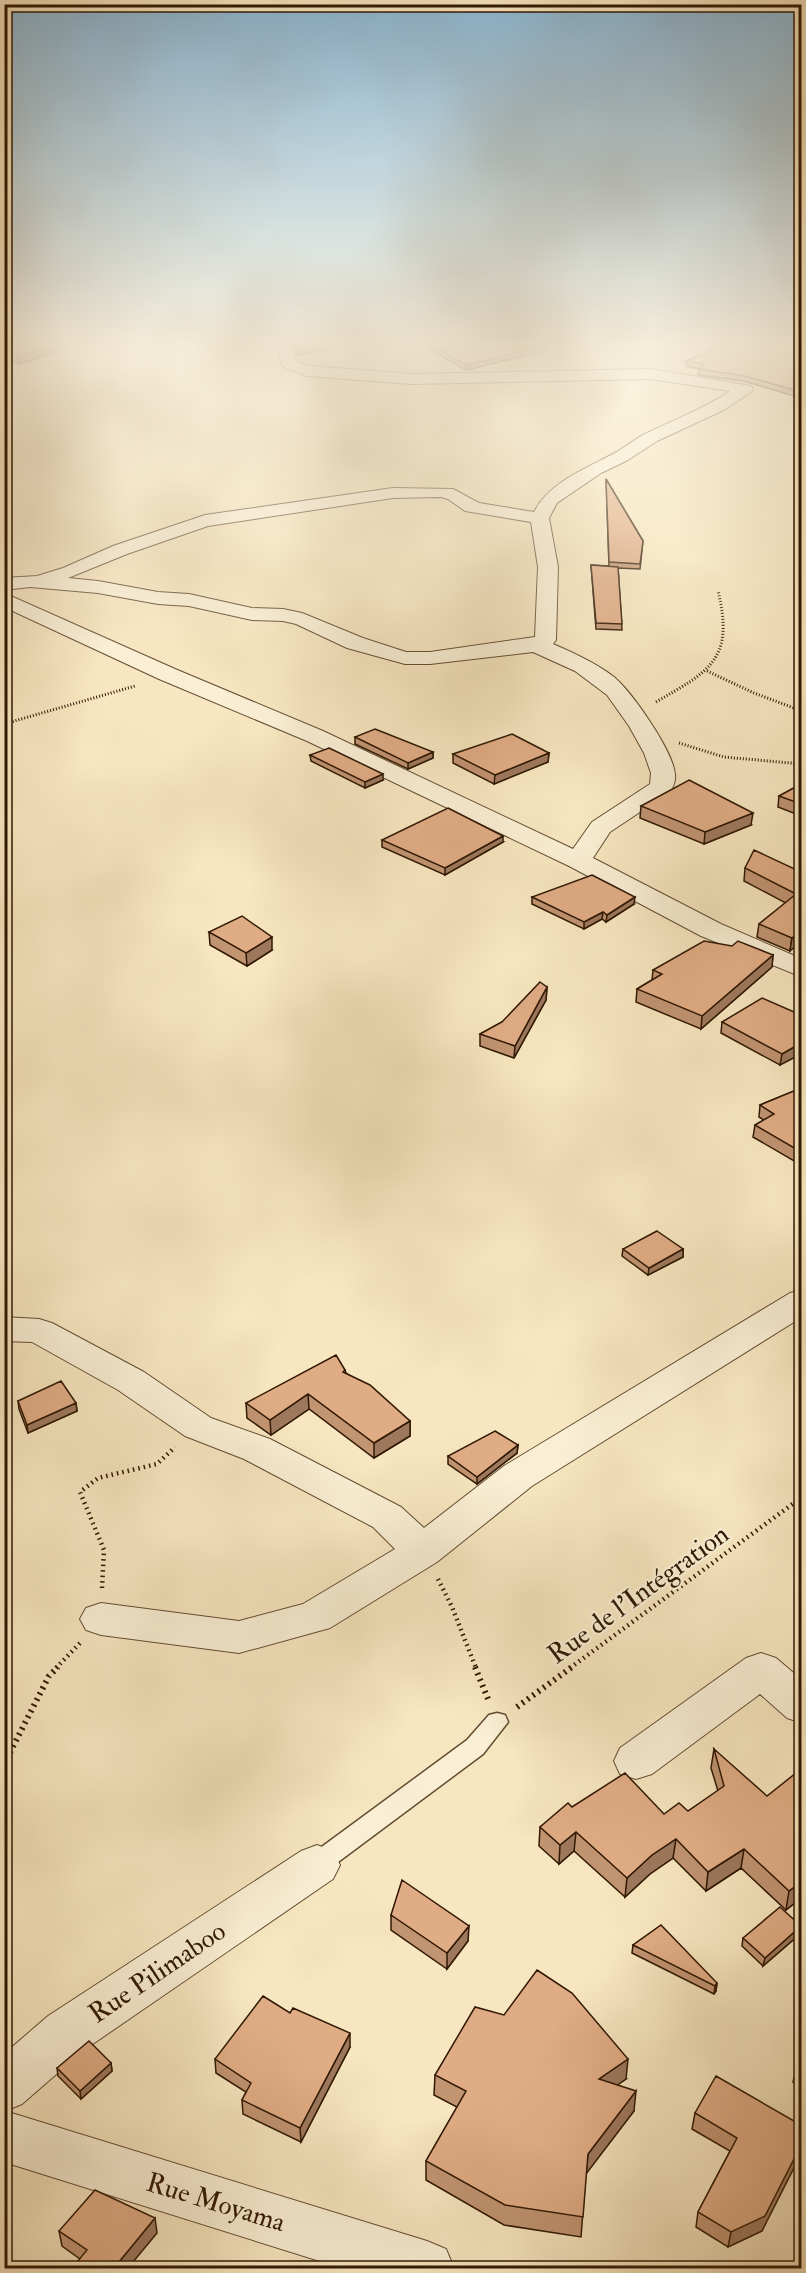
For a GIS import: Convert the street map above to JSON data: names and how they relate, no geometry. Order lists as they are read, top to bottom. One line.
{"streets":{"street":["Rue Pilimaboo","Rue Moyama"],"path":["Rue de l'Intégration"]}}
